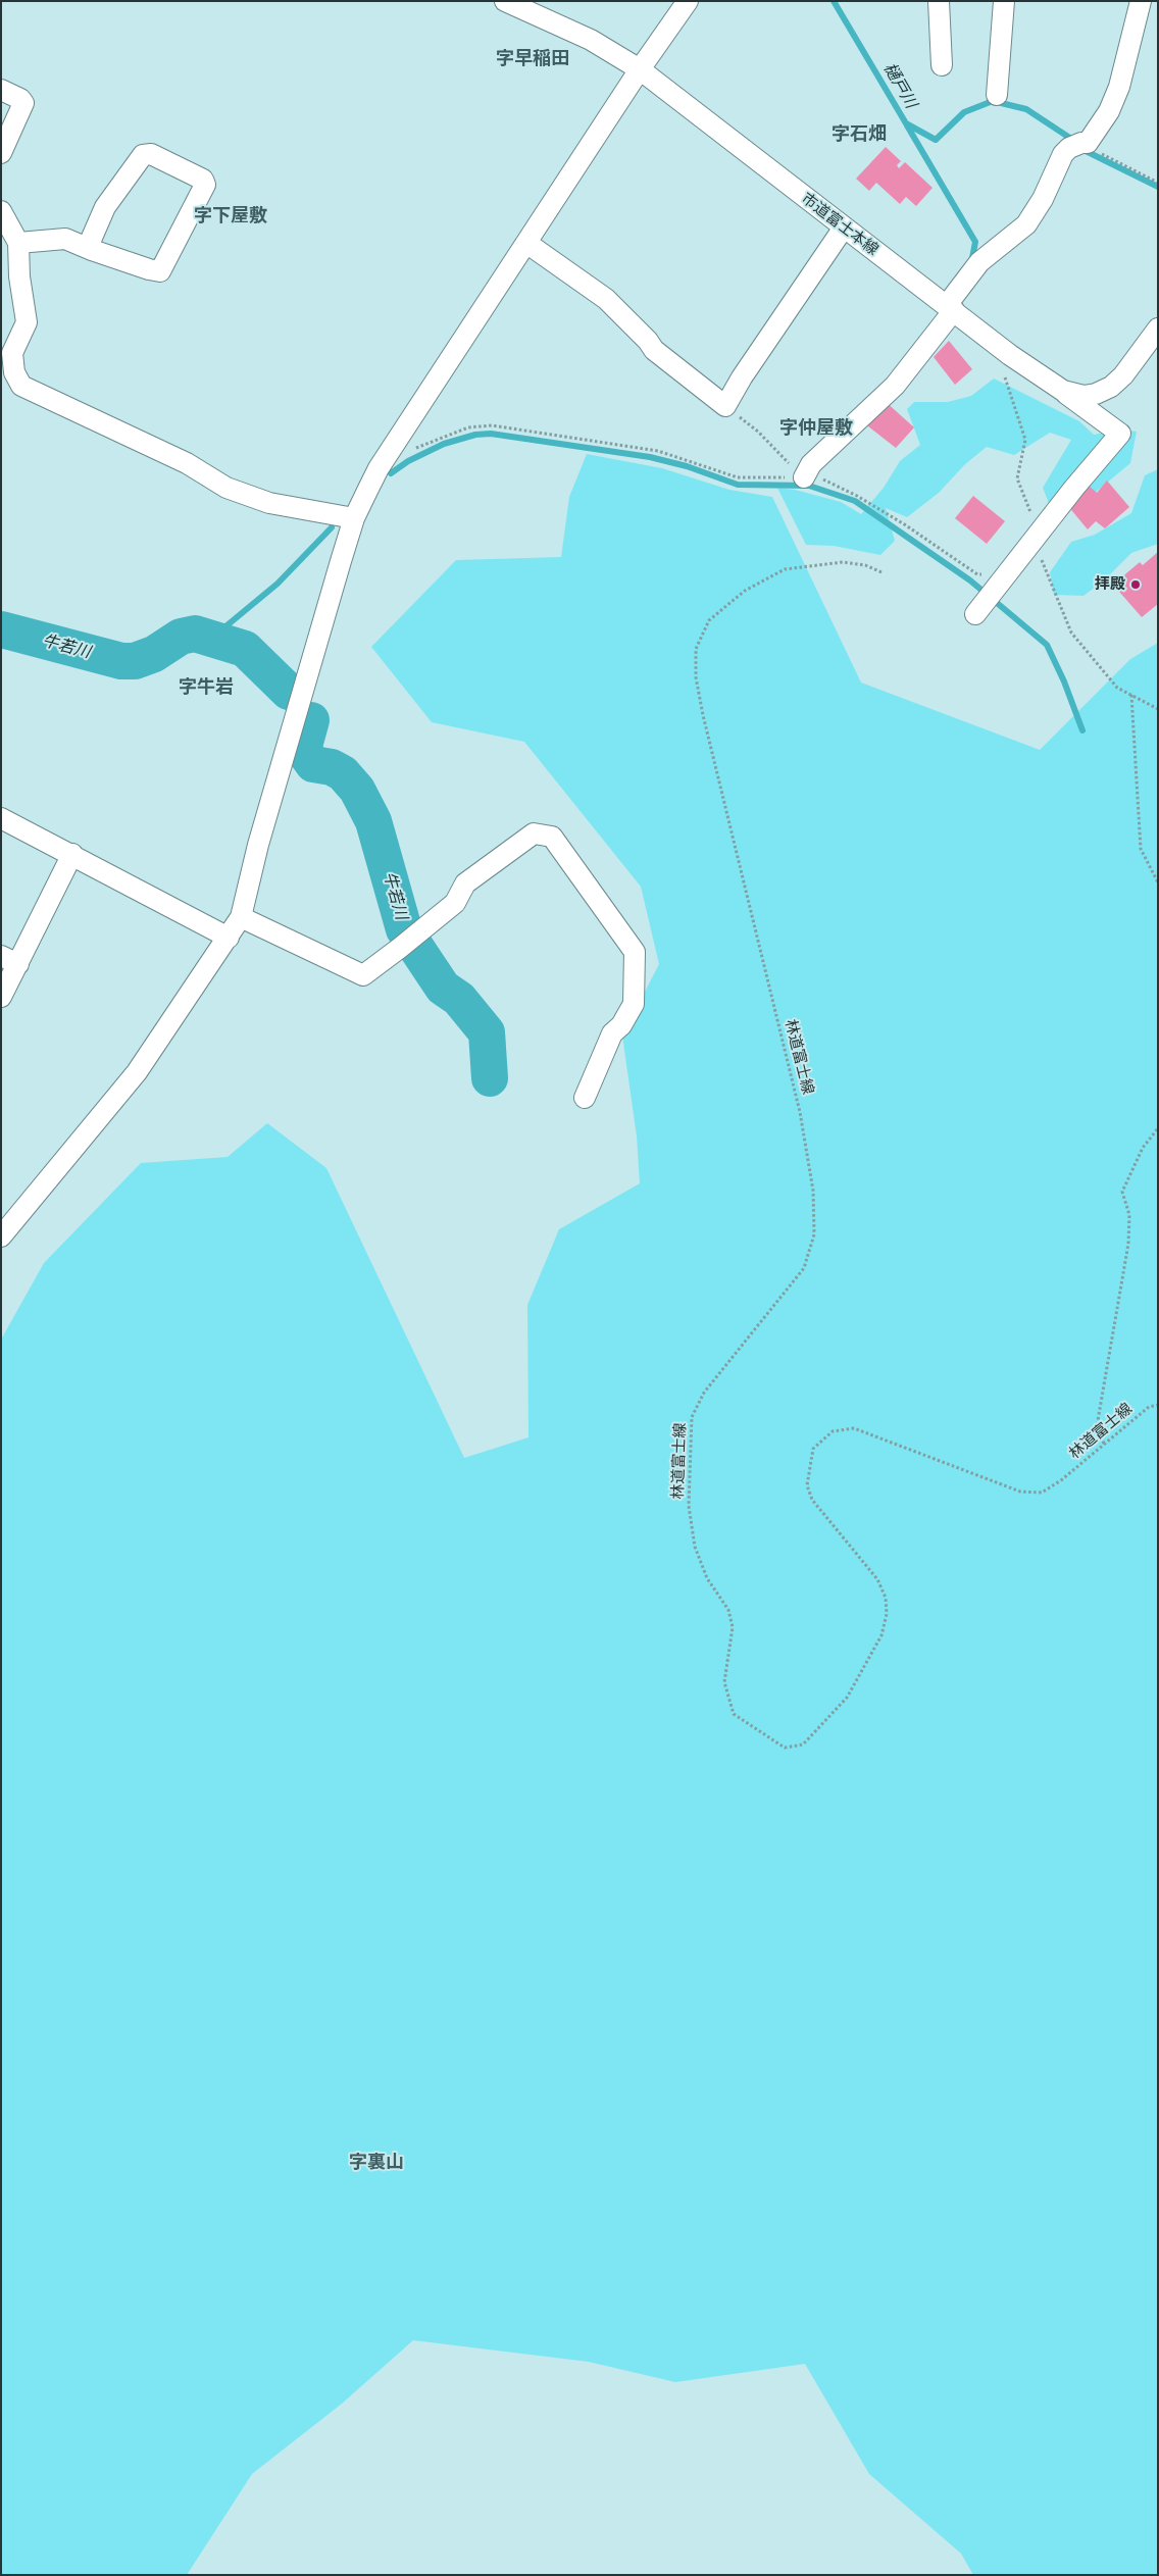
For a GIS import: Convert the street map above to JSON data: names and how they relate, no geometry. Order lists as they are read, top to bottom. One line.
{"streets":{"street":["市道富士本線"],"path":["林道富士線"]},"districts":["字早稲田","字石畑","字下屋敷","字仲屋敷","字牛岩","字裏山"],"water":["樋戸川","牛若川"],"places":["拝殿"]}
